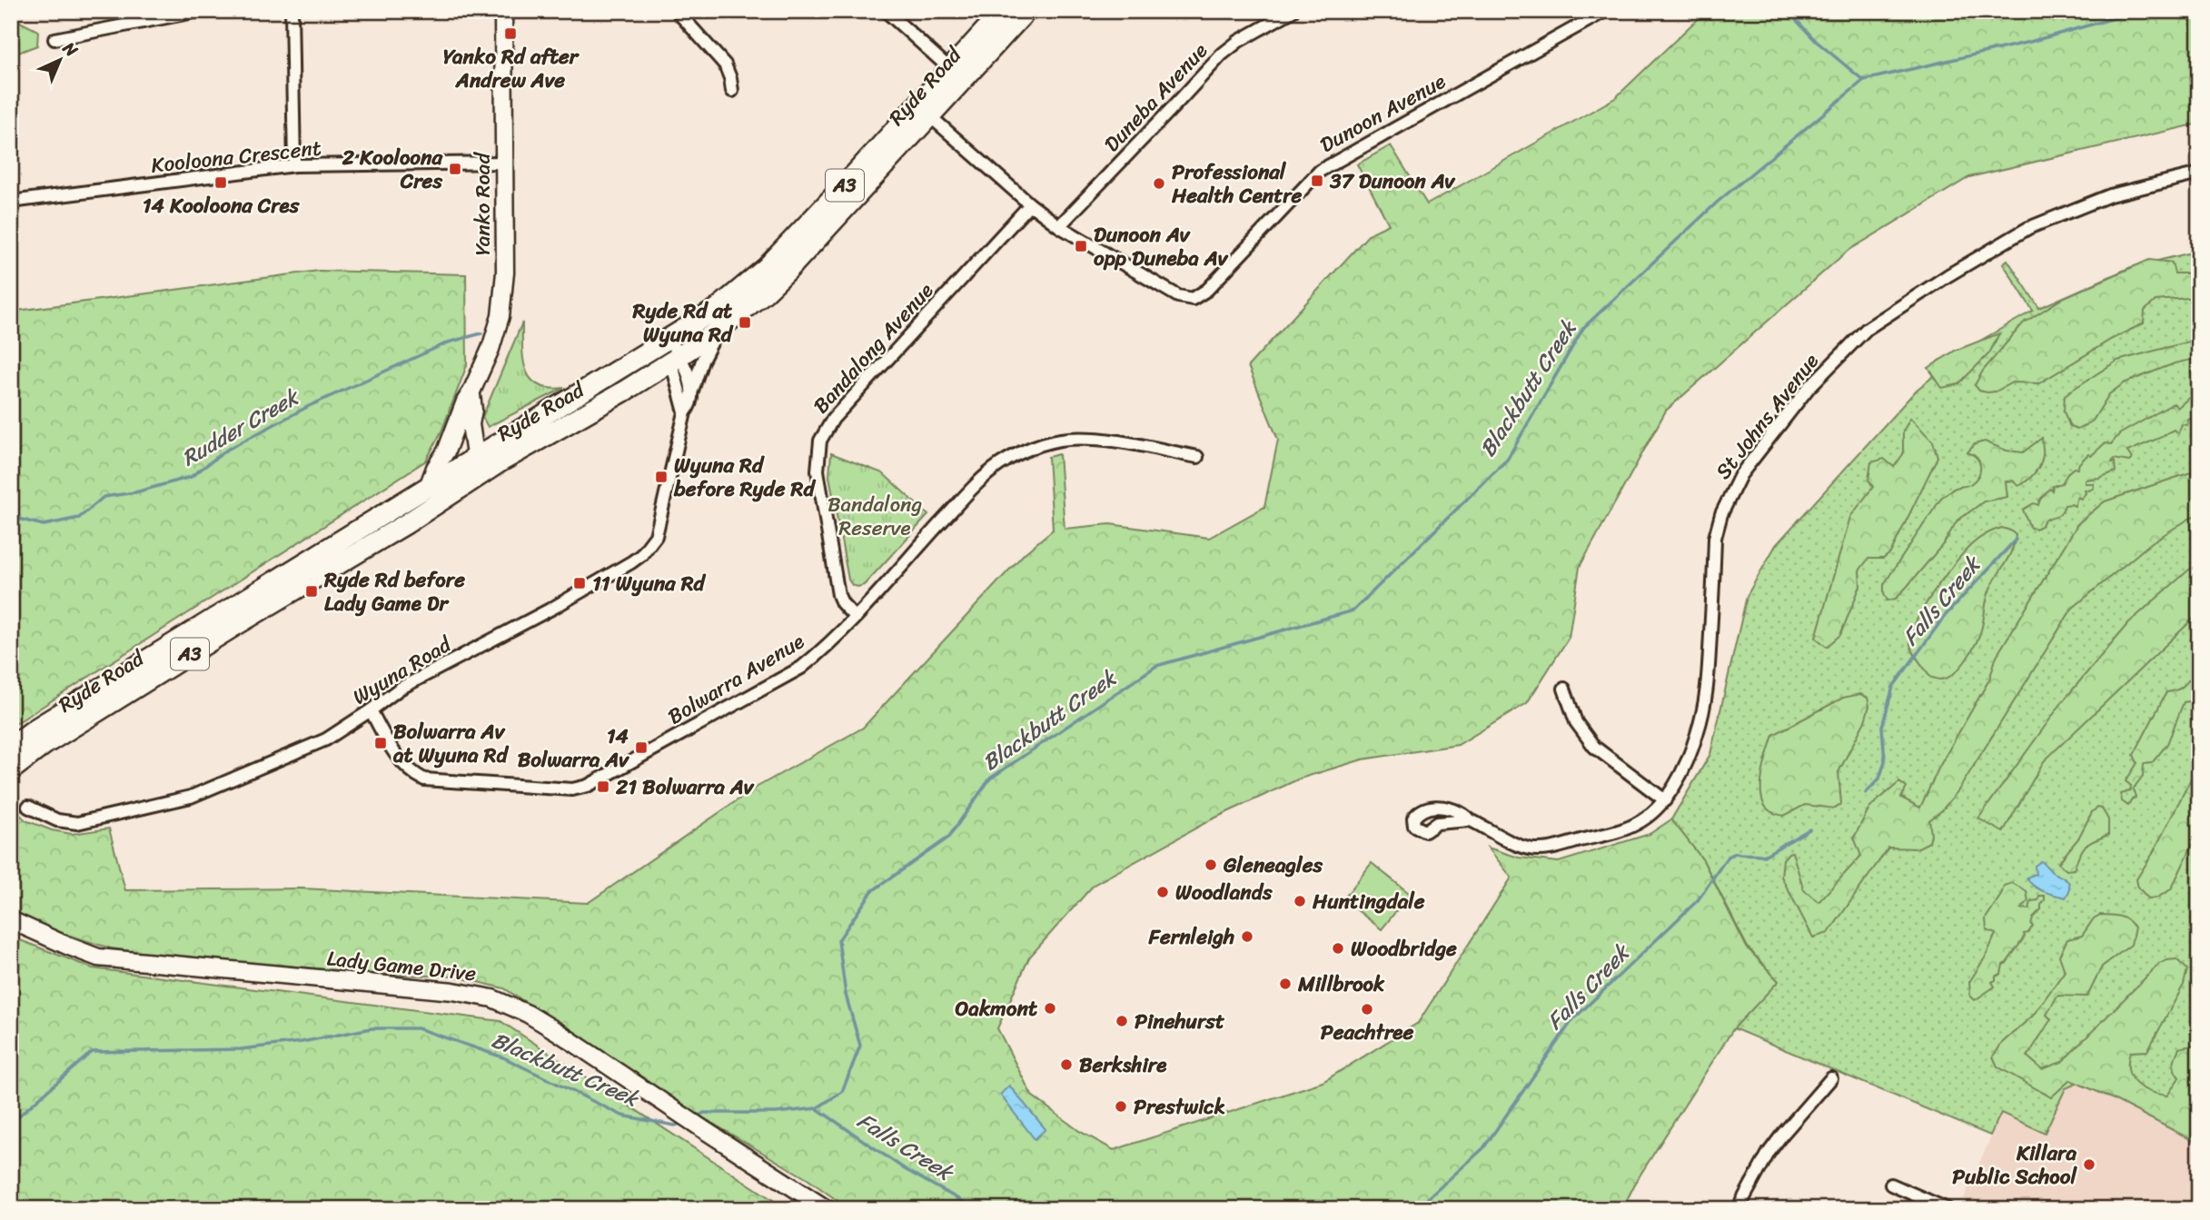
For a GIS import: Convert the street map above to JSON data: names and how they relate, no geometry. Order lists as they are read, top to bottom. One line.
{"streets":{"highway":["Ryde Road","A3"],"main road":["Yanko Road","Lady Game Drive"],"street":["Duneba Avenue","Dunoon Avenue","Kooloona Crescent","Bandalong Avenue","St Johns Avenue","Wyuna Road","Bolwarra Avenue"]},"crossings":[["Ryde Road","Dunoon Avenue"],["Ryde Road","Yanko Road"],["Ryde Road","Wyuna Road"],["Duneba Avenue","Dunoon Avenue"],["Dunoon Avenue","Bandalong Avenue"],["Kooloona Crescent","Yanko Road"],["Bandalong Avenue","Bolwarra Avenue"],["Wyuna Road","Bolwarra Avenue"]],"water":["Blackbutt Creek","Rudder Creek","Falls Creek"],"parks":["Bandalong Reserve"],"places":{"transit":["Yanko Rd after Andrew Ave","2 Kooloona Cres","37 Dunoon Av","14 Kooloona Cres","Dunoon Av opp Duneba Av","Ryde Rd at Wyuna Rd","Wyuna Rd before Ryde Rd","11 Wyuna Rd","Ryde Rd before Lady Game Dr","Bolwarra Av at Wyuna Rd","14 Bolwarra Av","21 Bolwarra Av"],"other":["Professional Health Centre","Gleneagles","Woodlands","Huntingdale","Fernleigh","Woodbridge","Millbrook","Oakmont","Peachtree","Pinehurst","Berkshire","Prestwick","Killara Public School"]},"north":"top right"}
